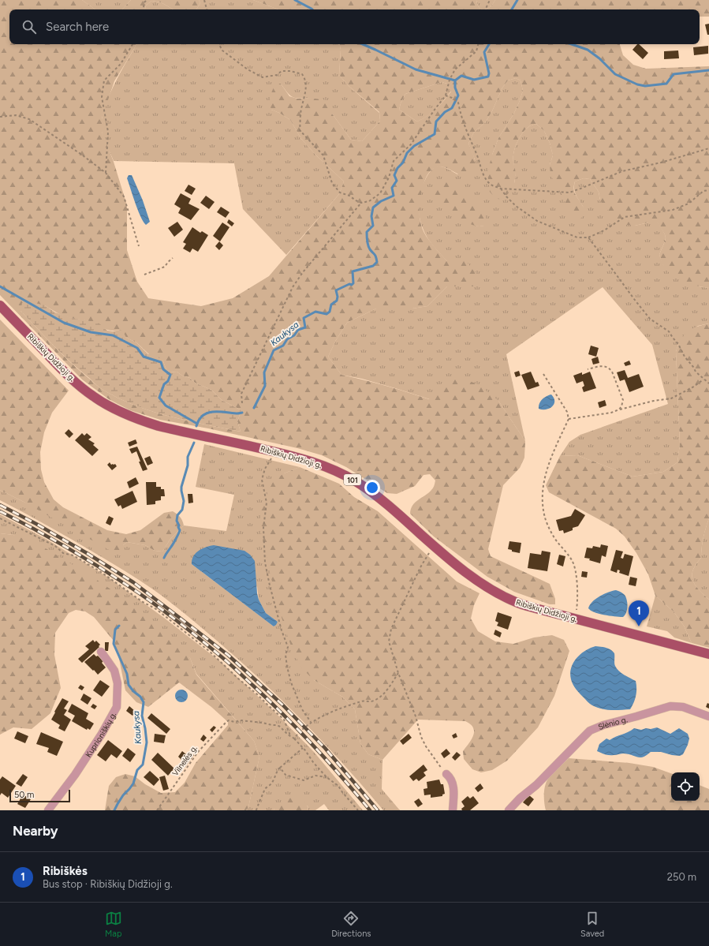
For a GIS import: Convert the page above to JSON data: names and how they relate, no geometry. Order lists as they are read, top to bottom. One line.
{"streets":{"main road":["Ribiškių Didžioji g.","101"],"street":["Slėnio g.","Kuprioniškių g."],"path":["Vilnelės g."]},"water":["Kaukysa"],"scale_bar":"50 m","page":{"search":"Search here","pins":"1","scale":"50 m","heading":"Nearby","list":[{"mark":"1","name":"Ribiškės","note":"Bus stop · Ribiškių Didžioji g.","value":"250 m"}],"nav":["Map","Directions","Saved"]}}
